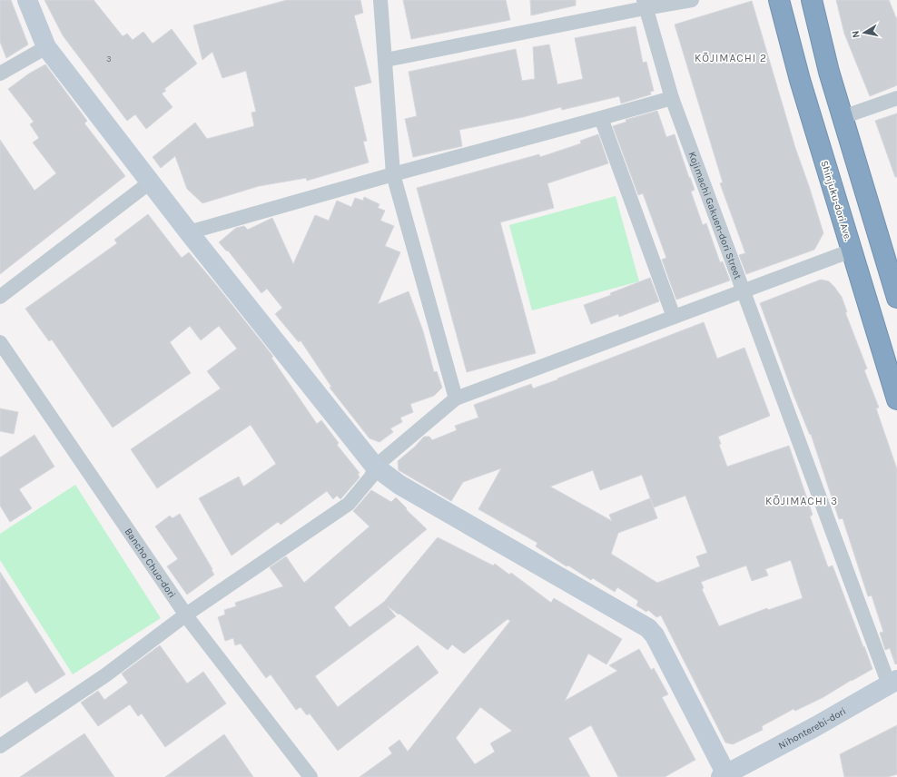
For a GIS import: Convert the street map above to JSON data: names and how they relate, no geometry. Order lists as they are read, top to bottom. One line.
{"streets":{"highway":["Shinjuku-dori Ave."],"street":["Kojimachi Gakuen-dori Street","Bancho Chuo-dori","Nihonterebi-dori"]},"crossings":[["Kojimachi Gakuen-dori Street","Nihonterebi-dori"]],"districts":["KŌJIMACHI 2","KŌJIMACHI 3"],"house_numbers":["3"],"north":"left"}
